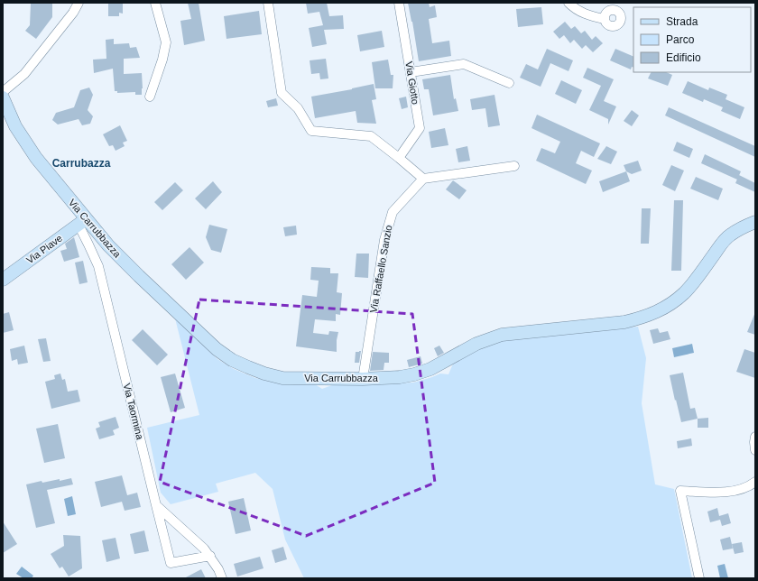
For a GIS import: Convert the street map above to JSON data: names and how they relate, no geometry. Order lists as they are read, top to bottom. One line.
{"streets":{"main road":["Via Carrubbazza","Via Piave"],"street":["Via Giotto","Via Raffaello Sanzio","Via Taormina"]},"crossings":[["Via Carrubbazza","Via Piave"],["Via Carrubbazza","Via Raffaello Sanzio"],["Via Carrubbazza","Via Taormina"],["Via Piave","Via Taormina"]],"districts":["Carrubazza"],"legend":["Strada","Parco","Edificio"]}
